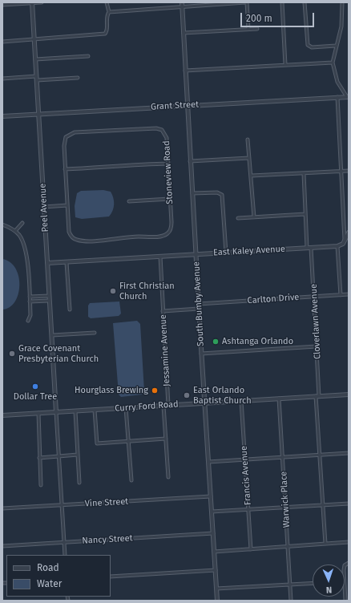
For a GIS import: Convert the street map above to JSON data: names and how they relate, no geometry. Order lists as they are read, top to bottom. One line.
{"streets":{"street":["Grant Street","Stoneview Road","Peel Avenue","East Kaley Avenue","Carlton Drive","South Bumby Avenue","Cloverlawn Avenue","Jessamine Avenue","Curry Ford Road","Francis Avenue","Warwick Place","Vine Street","Nancy Street"]},"crossings":[["Grant Street","Peel Avenue"],["Grant Street","South Bumby Avenue"],["Peel Avenue","East Kaley Avenue"],["Peel Avenue","Curry Ford Road"],["East Kaley Avenue","South Bumby Avenue"],["East Kaley Avenue","Cloverlawn Avenue"],["East Kaley Avenue","Jessamine Avenue"],["Carlton Drive","South Bumby Avenue"],["Carlton Drive","Cloverlawn Avenue"],["South Bumby Avenue","Curry Ford Road"],["South Bumby Avenue","Vine Street"],["South Bumby Avenue","Nancy Street"],["Cloverlawn Avenue","Curry Ford Road"],["Jessamine Avenue","Curry Ford Road"],["Curry Ford Road","Francis Avenue"],["Curry Ford Road","Warwick Place"]],"places":["First Christian Church","Ashtanga Orlando","Grace Covenant Presbyterian Church","Dollar Tree","Hourglass Brewing","East Orlando Baptist Church"],"legend":["Road","Water"],"scale_bar":"200 m","north":"bottom"}
